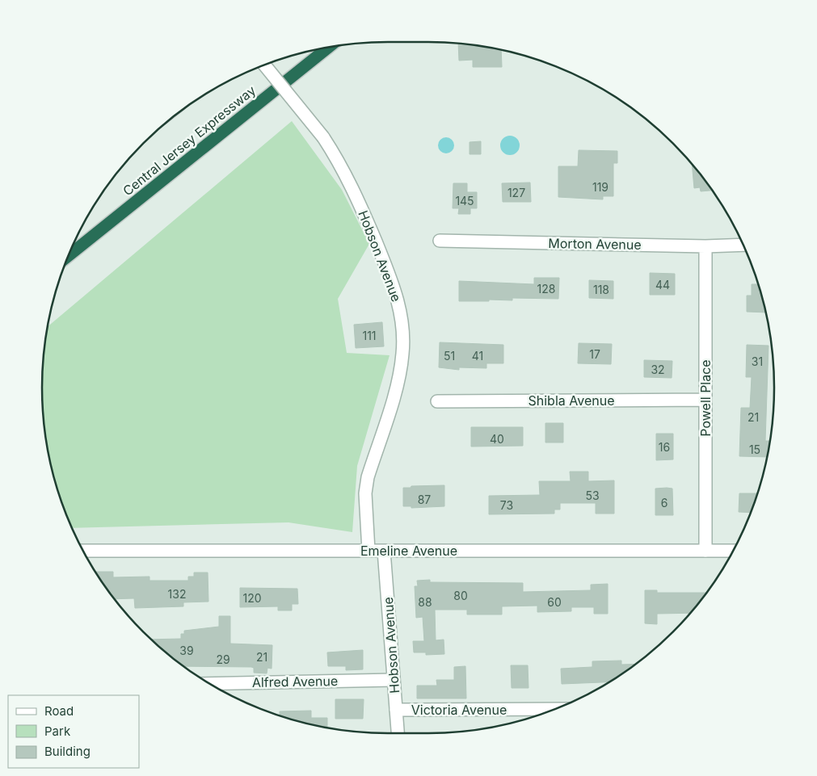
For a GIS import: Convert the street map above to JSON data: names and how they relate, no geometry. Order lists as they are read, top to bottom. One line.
{"streets":{"highway":["Central Jersey Expressway"],"street":["Morton Avenue","Hobson Avenue","Powell Place","Shibla Avenue","Emeline Avenue","Alfred Avenue","Victoria Avenue"]},"crossings":[["Morton Avenue","Powell Place"],["Hobson Avenue","Emeline Avenue"],["Hobson Avenue","Alfred Avenue"],["Hobson Avenue","Victoria Avenue"],["Powell Place","Shibla Avenue"],["Powell Place","Emeline Avenue"]],"house_numbers":["119","127","145","44","128","118","111","17","51","41","31","32","21","40","16","15","53","87","6","73","132","80","120","88","60","39","21","29"],"legend":["Road","Park","Building"]}
